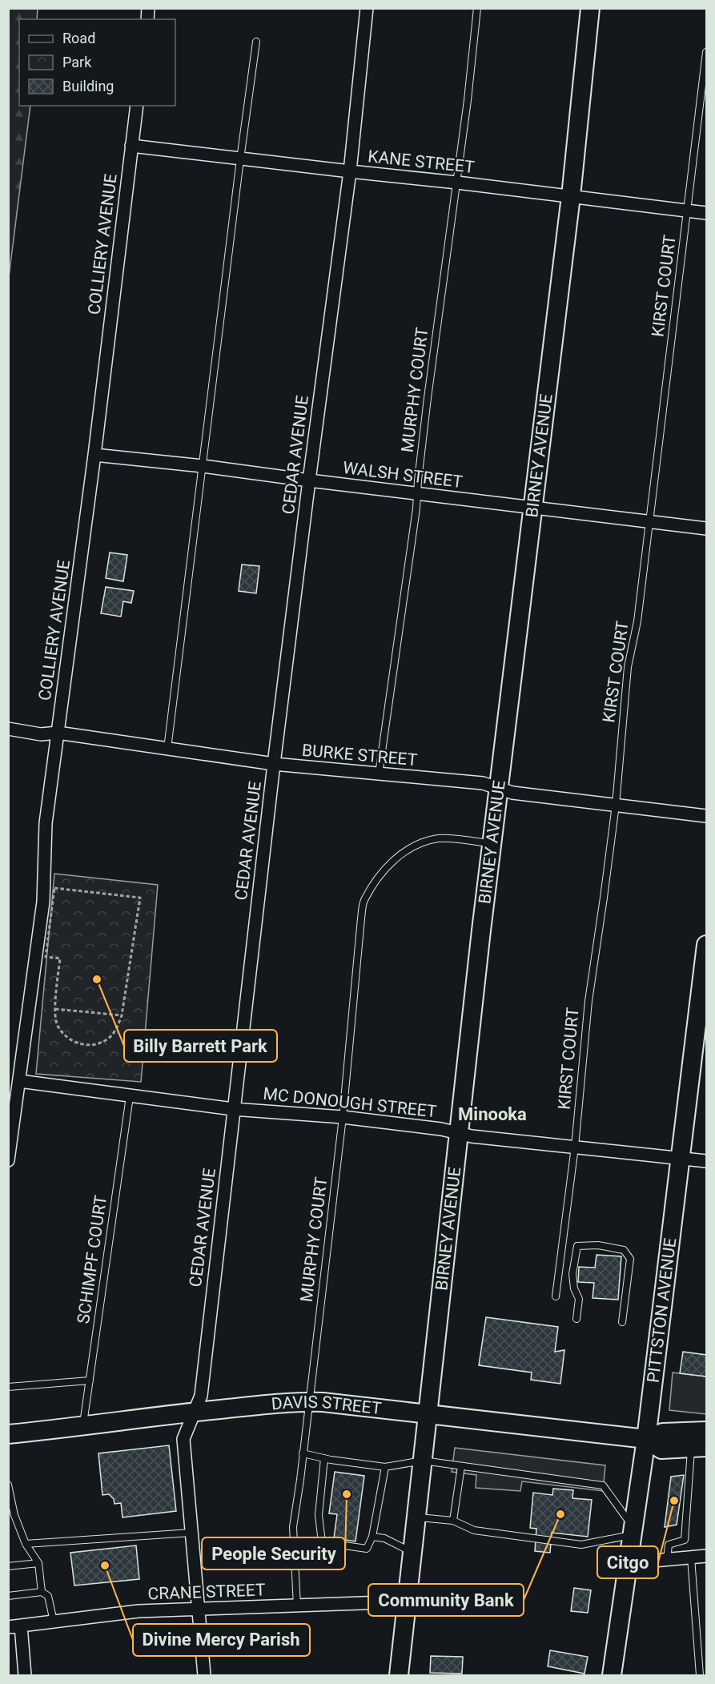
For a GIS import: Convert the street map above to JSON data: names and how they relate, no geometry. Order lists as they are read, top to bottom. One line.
{"streets":{"main road":["BIRNEY AVENUE","PITTSTON AVENUE","DAVIS STREET"],"street":["KANE STREET","COLLIERY AVENUE","CEDAR AVENUE","WALSH STREET","BURKE STREET","MC DONOUGH STREET","CRANE STREET"],"lane":["KIRST COURT","MURPHY COURT","SCHIMPF COURT"]},"crossings":[["KANE STREET","COLLIERY AVENUE"],["KANE STREET","KIRST COURT"],["KANE STREET","MURPHY COURT"],["KANE STREET","CEDAR AVENUE"],["KANE STREET","BIRNEY AVENUE"],["COLLIERY AVENUE","WALSH STREET"],["COLLIERY AVENUE","BURKE STREET"],["COLLIERY AVENUE","MC DONOUGH STREET"],["KIRST COURT","WALSH STREET"],["KIRST COURT","BURKE STREET"],["KIRST COURT","MC DONOUGH STREET"],["MURPHY COURT","BIRNEY AVENUE"],["MURPHY COURT","WALSH STREET"],["MURPHY COURT","BURKE STREET"],["MURPHY COURT","MC DONOUGH STREET"],["MURPHY COURT","DAVIS STREET"],["MURPHY COURT","CRANE STREET"],["CEDAR AVENUE","WALSH STREET"],["CEDAR AVENUE","BURKE STREET"],["CEDAR AVENUE","MC DONOUGH STREET"],["CEDAR AVENUE","DAVIS STREET"],["CEDAR AVENUE","CRANE STREET"],["BIRNEY AVENUE","WALSH STREET"],["BIRNEY AVENUE","BURKE STREET"],["BIRNEY AVENUE","MC DONOUGH STREET"],["BIRNEY AVENUE","DAVIS STREET"],["BIRNEY AVENUE","CRANE STREET"],["MC DONOUGH STREET","SCHIMPF COURT"],["MC DONOUGH STREET","PITTSTON AVENUE"],["SCHIMPF COURT","DAVIS STREET"],["PITTSTON AVENUE","DAVIS STREET"]],"districts":["Minooka"],"places":["Billy Barrett Park","People Security","Citgo","Community Bank","Divine Mercy Parish"],"legend":["Road","Park","Building"]}
